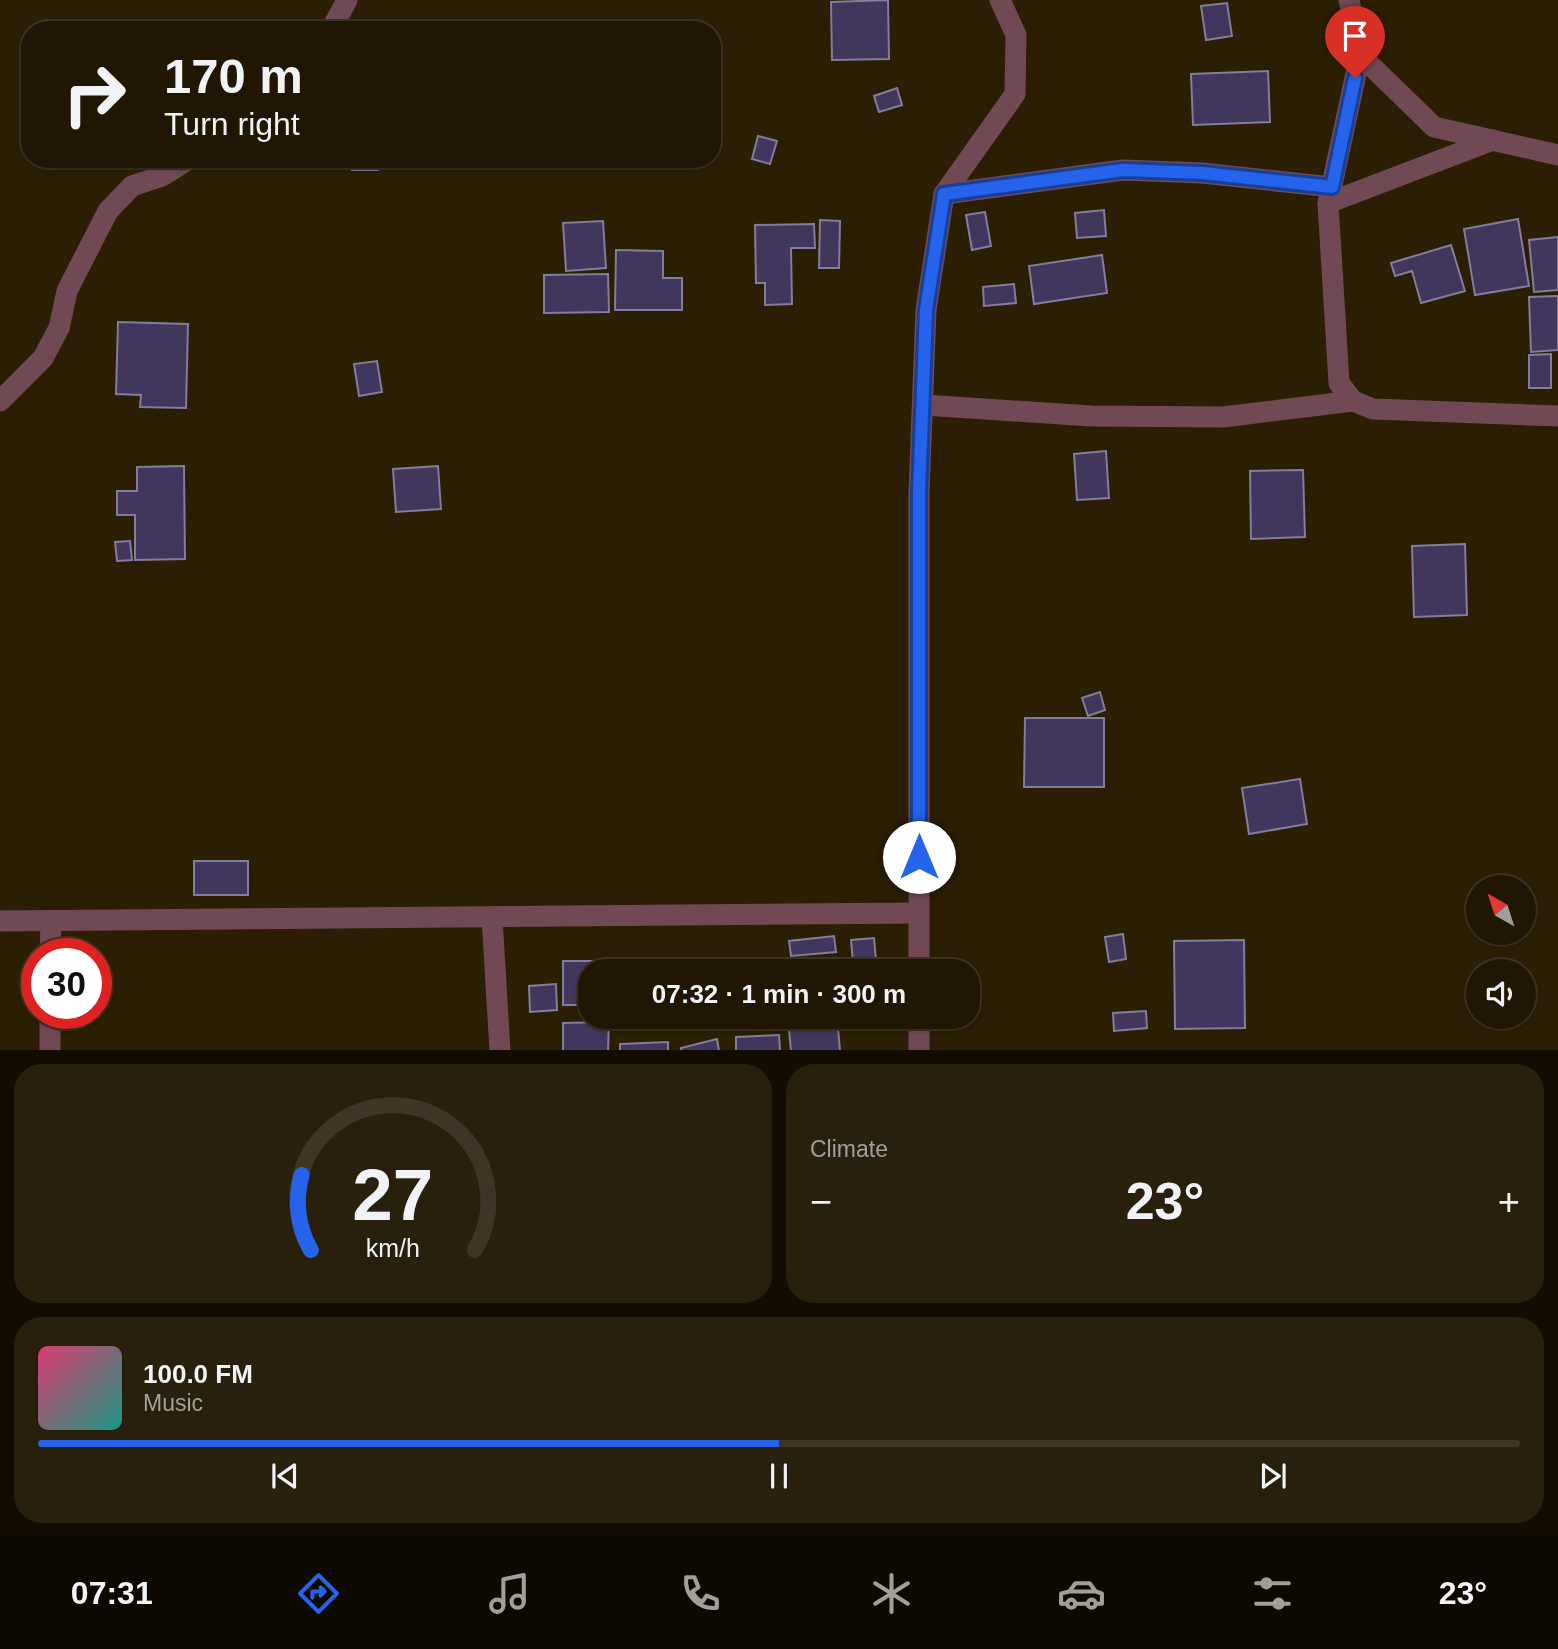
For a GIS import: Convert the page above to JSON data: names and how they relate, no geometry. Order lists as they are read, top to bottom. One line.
{"north":"top left","page":{"turn":["170 m","Turn right"],"limit":"30","trip":"07:32 · 1 min · 300 m","tile":"Climate","heat":["−","23°","+"],"song":["100.0 FM","Music"],"tabs":["07:31","23°"],"gauge":["27","km/h"]}}
